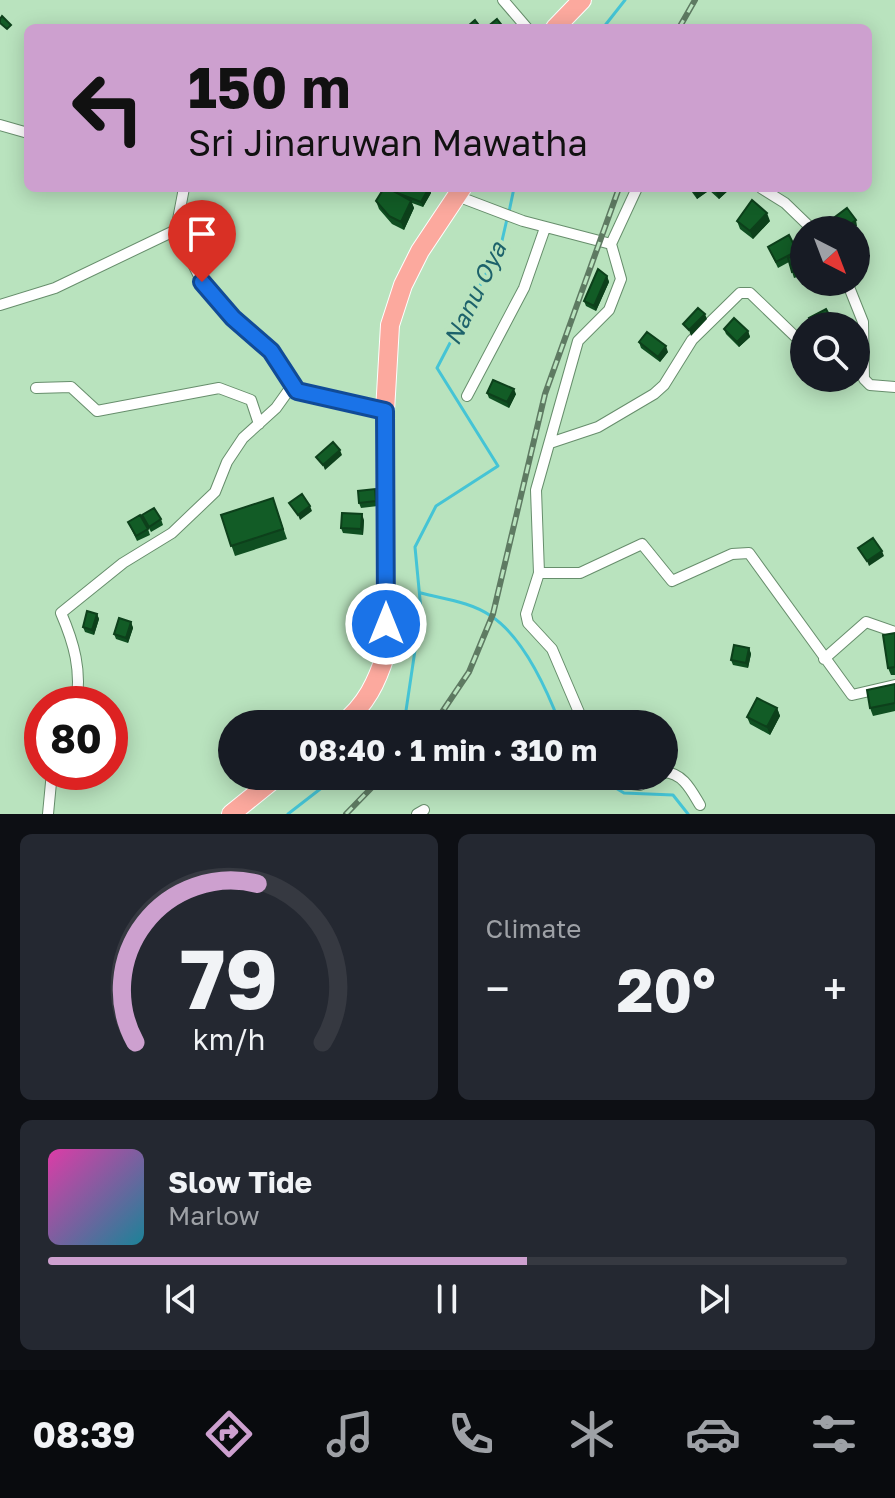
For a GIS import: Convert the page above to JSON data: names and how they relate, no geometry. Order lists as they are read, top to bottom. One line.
{"water":["Nanu Oya"],"north":"bottom right","page":{"turn":["150 m","Sri Jinaruwan Mawatha"],"limit":"80","trip":"08:40 · 1 min · 310 m","tile":"Climate","heat":["−","20°","+"],"song":["Slow Tide","Marlow"],"tabs":"08:39","gauge":["79","km/h"]}}
